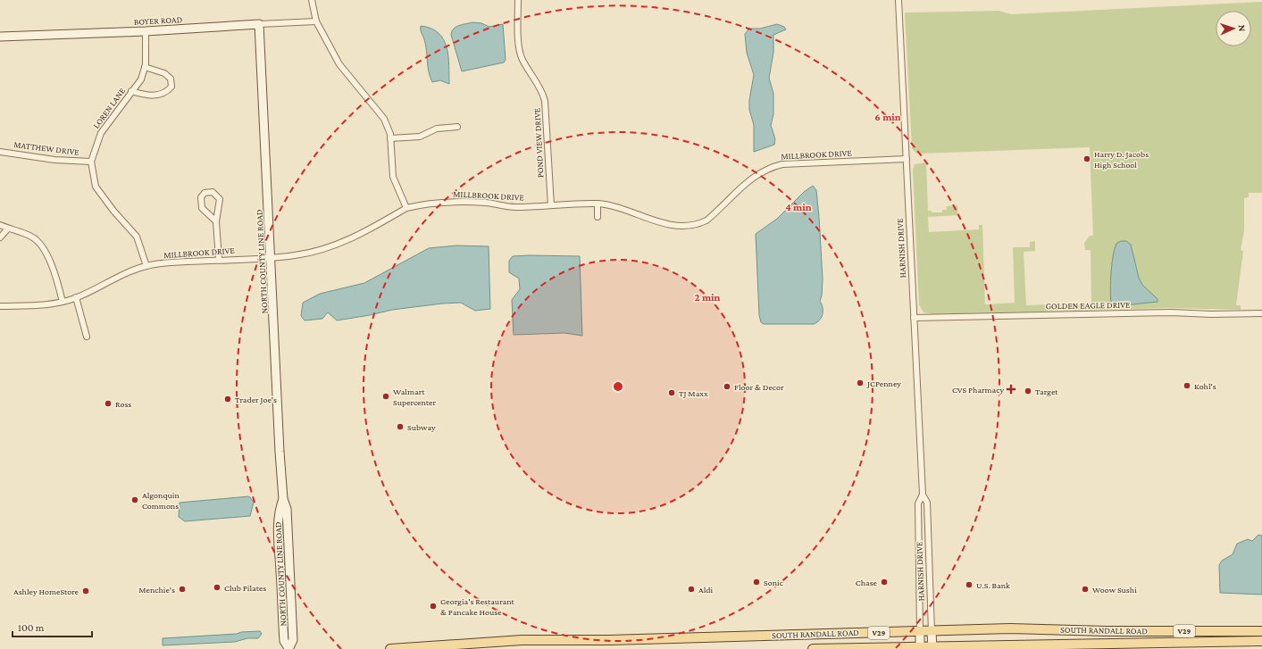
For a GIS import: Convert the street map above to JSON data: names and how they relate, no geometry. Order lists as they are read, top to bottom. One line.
{"streets":{"main road":["SOUTH RANDALL ROAD","V29"],"street":["BOYER ROAD","LOREN LANE","POND VIEW DRIVE","MATTHEW DRIVE","MILLBROOK DRIVE","HARNISH DRIVE","NORTH COUNTY LINE ROAD","GOLDEN EAGLE DRIVE"]},"crossings":[["BOYER ROAD","LOREN LANE"],["BOYER ROAD","NORTH COUNTY LINE ROAD"],["LOREN LANE","MATTHEW DRIVE"],["LOREN LANE","MILLBROOK DRIVE"],["POND VIEW DRIVE","MILLBROOK DRIVE"],["MILLBROOK DRIVE","HARNISH DRIVE"],["MILLBROOK DRIVE","NORTH COUNTY LINE ROAD"],["HARNISH DRIVE","GOLDEN EAGLE DRIVE"],["HARNISH DRIVE","SOUTH RANDALL ROAD"]],"places":{"other":["Harry D. Jacobs High School","JCPenney","Kohl's","Floor & Decor","Target","TJ Maxx","Walmart Supercenter","Trader Joe's","Ross","Subway","Algonquin Commons","Sonic","Chase","U.S. Bank","Club Pilates","Menchie's","Aldi","Woow Sushi","Ashley HomeStore","Georgia's Restaurant & Pancake House"],"health":["CVS Pharmacy"]},"scale_bar":"100 m","north":"right","rings":["6 min","4 min","2 min"]}
